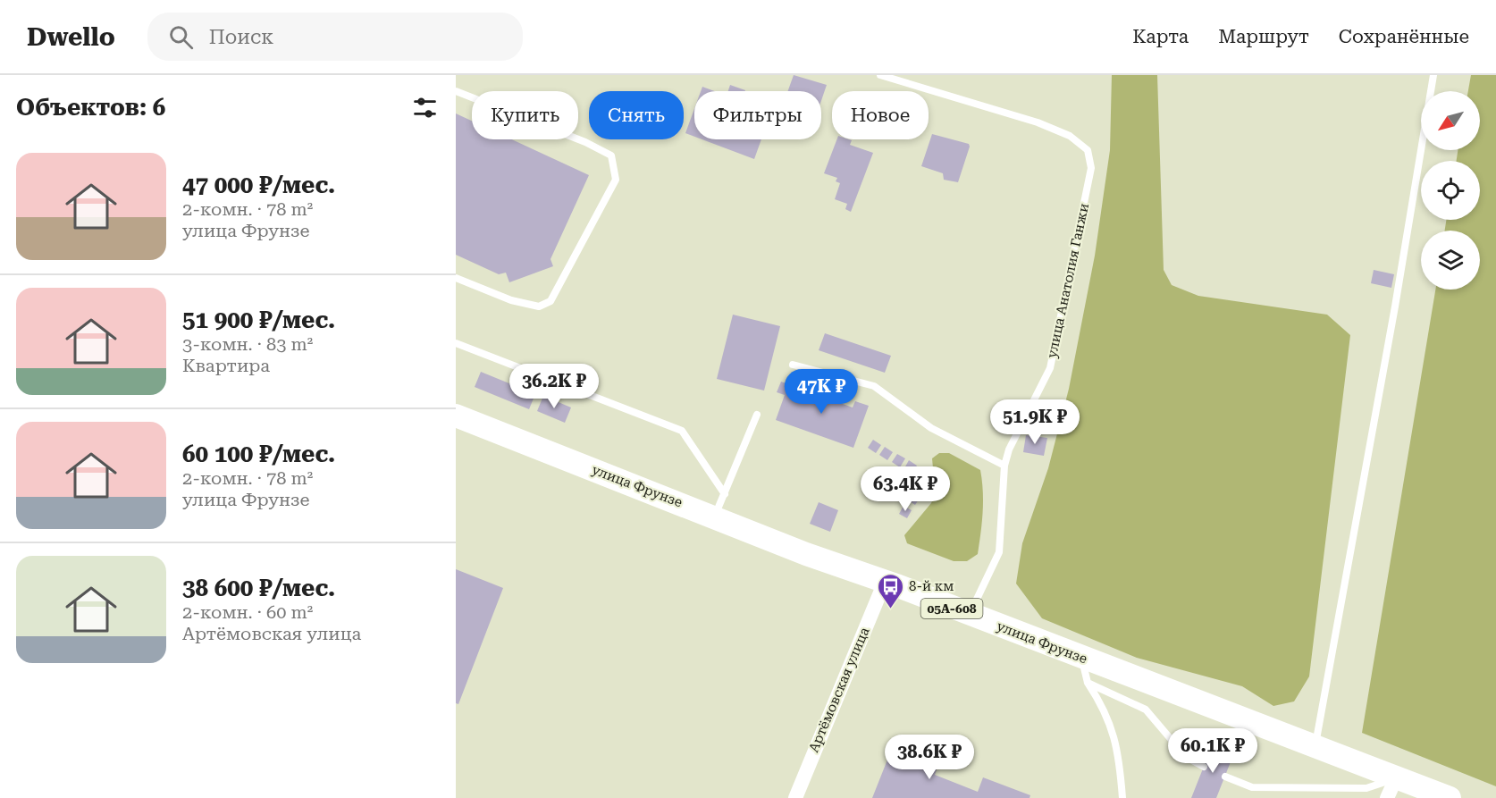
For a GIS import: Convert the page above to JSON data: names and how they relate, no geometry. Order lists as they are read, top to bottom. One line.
{"streets":{"main road":["улица Фрунзе","05А-608"],"street":["Артёмовская улица"],"lane":["улица Анатолия Ганжи"]},"crossings":[["улица Анатолия Ганжи","улица Фрунзе"],["улица Фрунзе","Артёмовская улица"]],"places":{"bus stop":["8-й км"]},"north":"bottom left","page":{"header":"Dwello","search":"Поиск","nav":["Карта","Маршрут","Сохранённые"],"heading":"Объектов: 6","chip":["Купить","Снять","Фильтры","Новое"],"list":[{"name":"47 000 ₽/мес.","note":"2-комн. · 78 m² · улица Фрунзе"},{"name":"51 900 ₽/мес.","note":"3-комн. · 83 m² · Квартира"},{"name":"60 100 ₽/мес.","note":"2-комн. · 78 m² · улица Фрунзе"},{"name":"38 600 ₽/мес.","note":"2-комн. · 60 m² · Артёмовская улица"}],"price":["36.2K ₽","47K ₽","51.9K ₽","63.4K ₽","60.1K ₽","38.6K ₽"]}}
